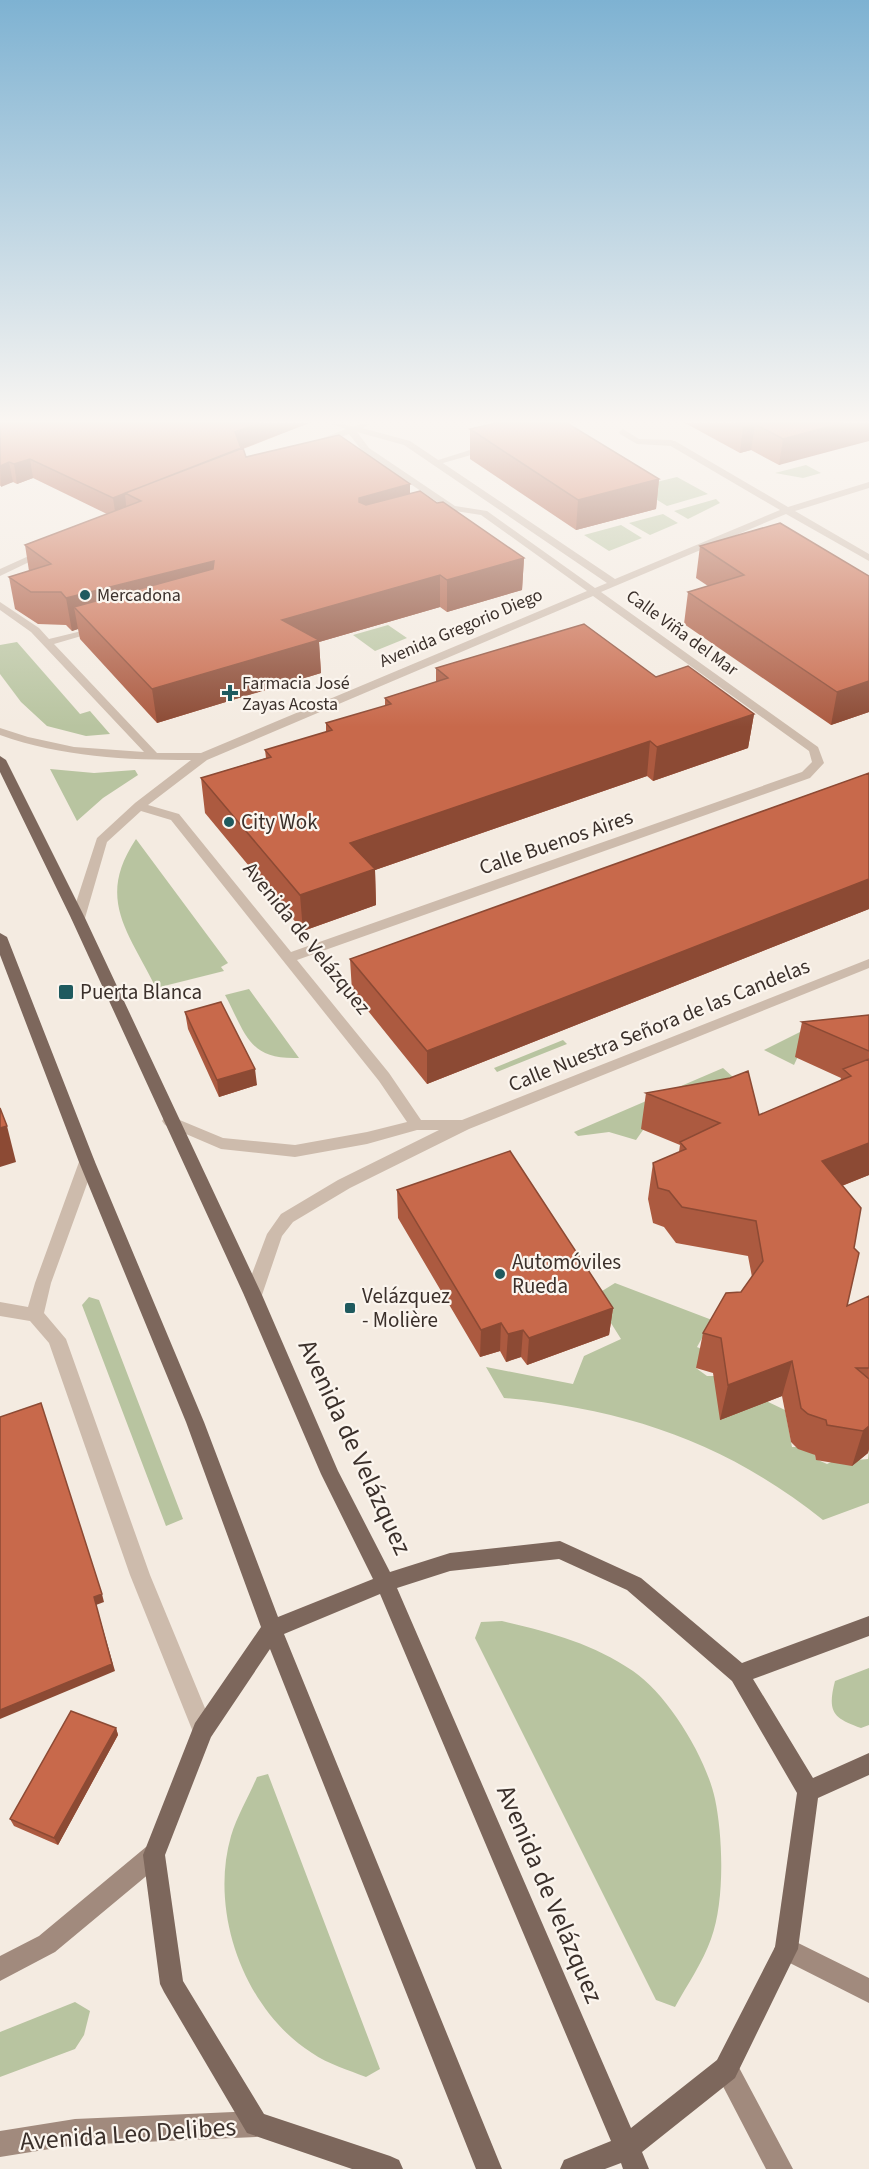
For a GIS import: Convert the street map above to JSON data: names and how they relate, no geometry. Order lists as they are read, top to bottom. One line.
{"streets":{"main road":["Avenida de Velázquez"],"street":["Avenida Gregorio Diego","Calle Viña del Mar","Calle Buenos Aires","Calle Nuestra Señora de las Candelas","Avenida Leo Delibes"]},"crossings":[["Avenida Gregorio Diego","Calle Viña del Mar"],["Avenida Gregorio Diego","Avenida de Velázquez"],["Calle Viña del Mar","Calle Buenos Aires"],["Calle Buenos Aires","Avenida de Velázquez"],["Avenida de Velázquez","Calle Nuestra Señora de las Candelas"]],"places":{"other":["Mercadona","City Wok","Automóviles Rueda"],"health":["Farmacia José Zayas Acosta"],"transit":["Puerta Blanca","Velázquez - Molière"]}}
